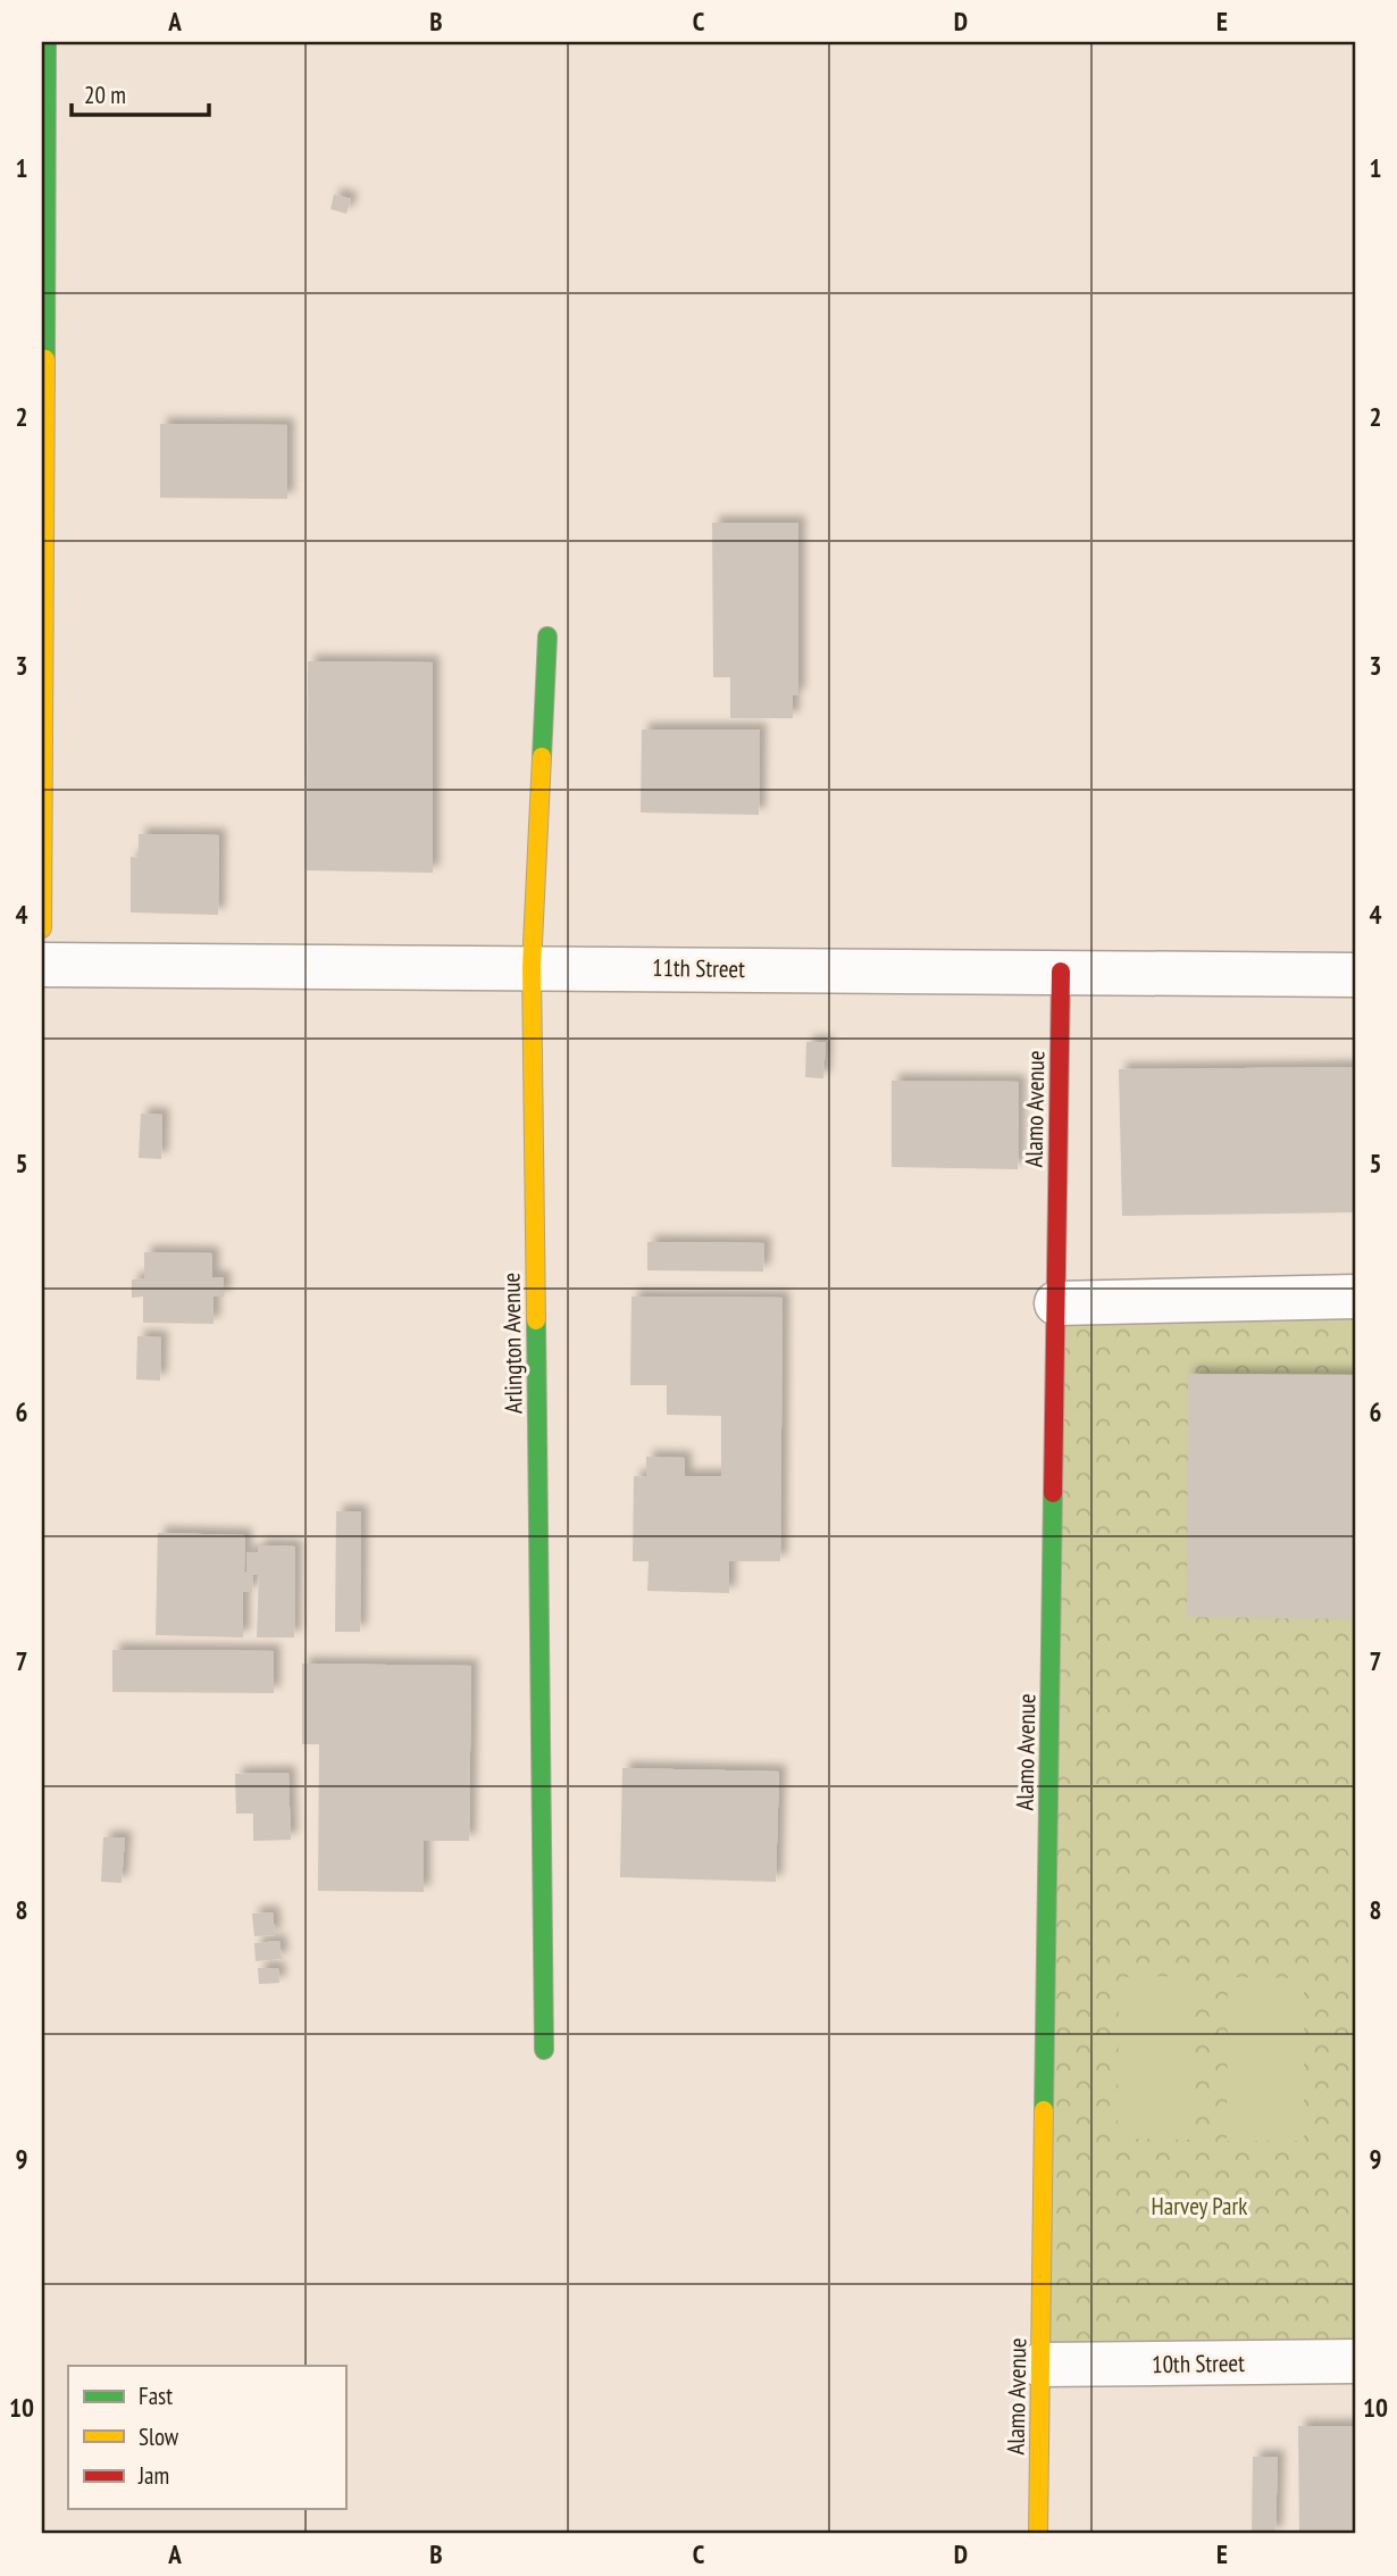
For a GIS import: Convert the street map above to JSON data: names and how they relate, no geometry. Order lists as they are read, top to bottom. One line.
{"streets":{"street":["11th Street","Alamo Avenue","Arlington Avenue","10th Street"]},"crossings":[["11th Street","Alamo Avenue"],["11th Street","Arlington Avenue"],["Alamo Avenue","10th Street"]],"parks":["Harvey Park"],"legend":["Fast","Slow","Jam"],"scale_bar":"20 m","grid":{"columns":["A","B","C","D","E"],"rows":["1","2","3","4","5","6","7","8","9","10"]}}
